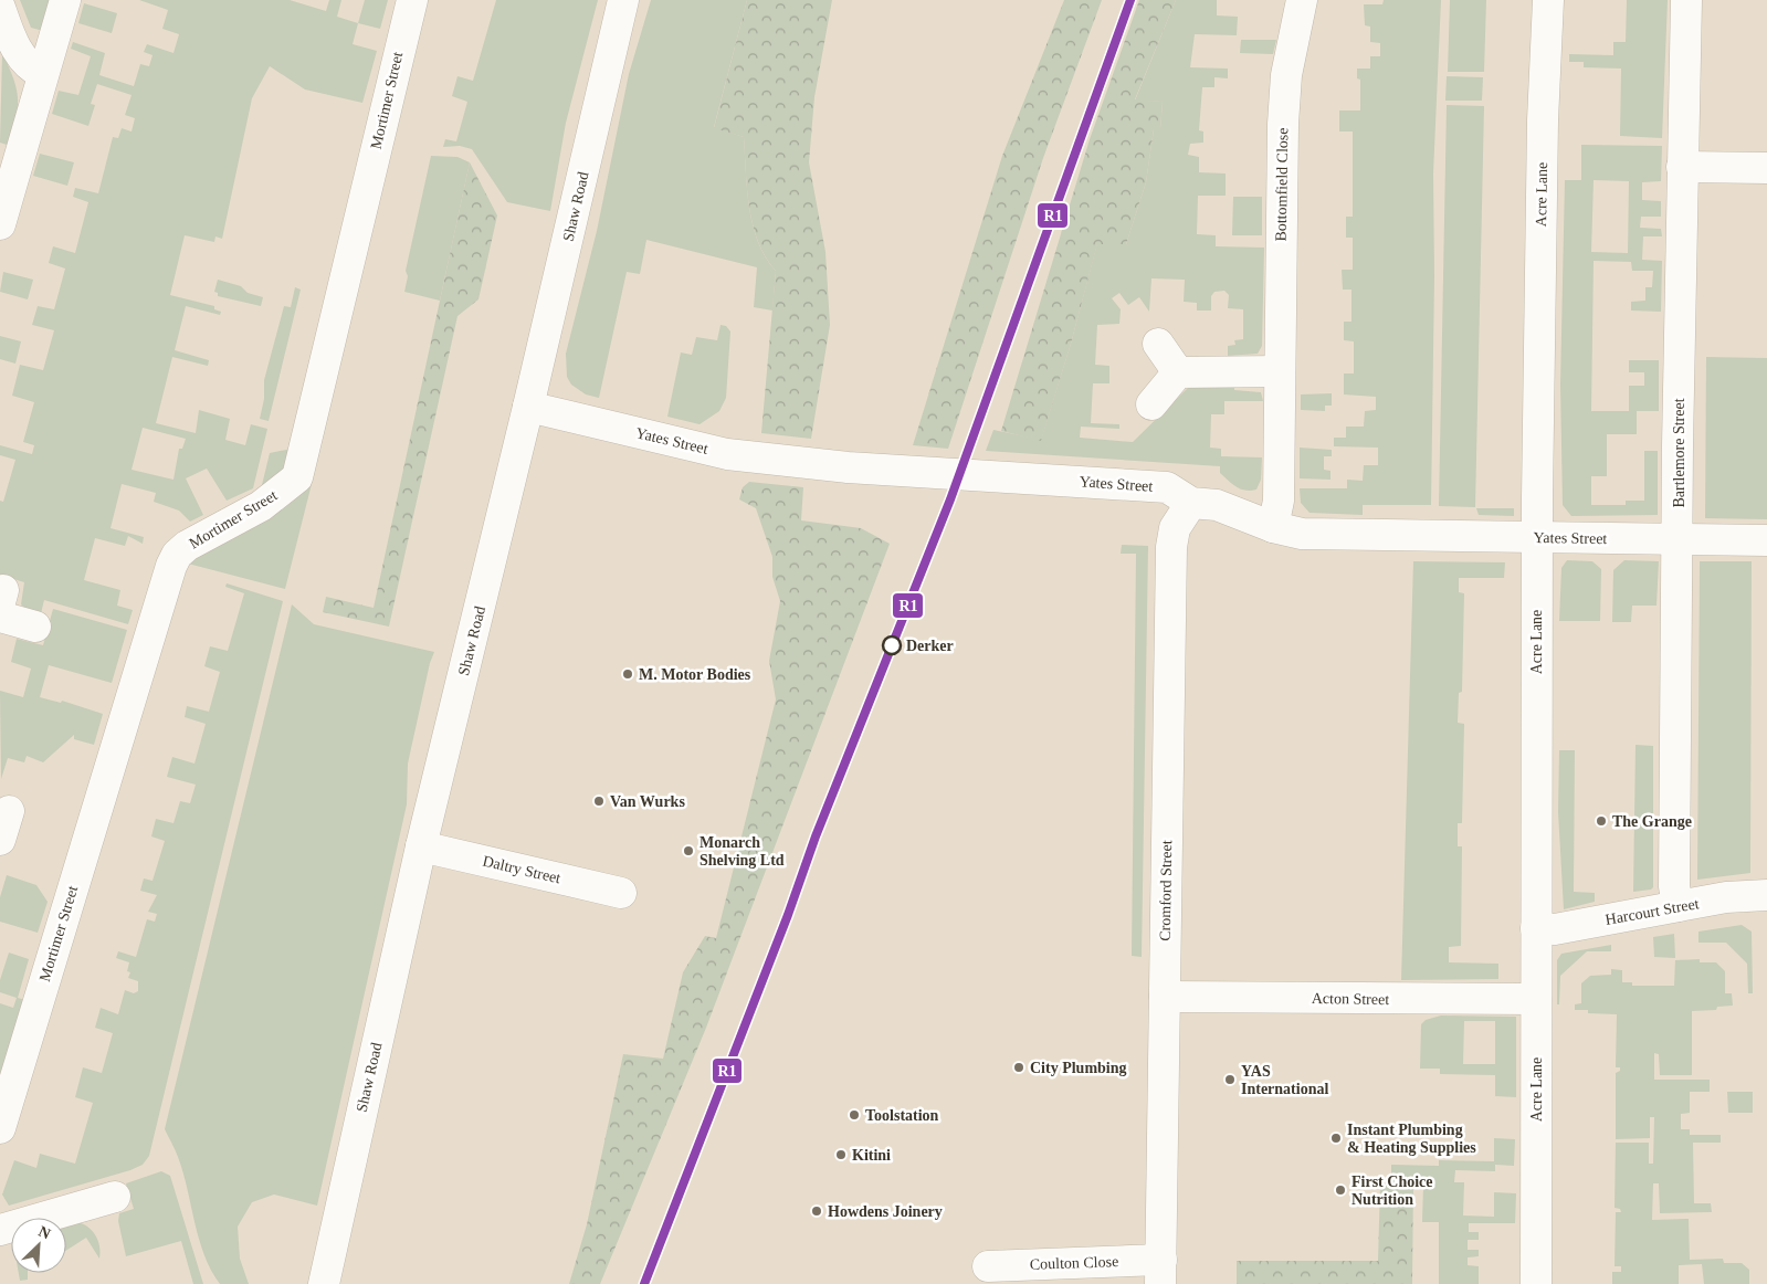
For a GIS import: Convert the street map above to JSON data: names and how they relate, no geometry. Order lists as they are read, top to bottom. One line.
{"streets":{"street":["Mortimer Street","Bottomfield Close","Acre Lane","Shaw Road","Yates Street","Bartlemore Street","Daltry Street","Cromford Street","Harcourt Street","Acton Street","Coulton Close"]},"crossings":[["Bottomfield Close","Yates Street"],["Acre Lane","Yates Street"],["Acre Lane","Harcourt Street"],["Acre Lane","Acton Street"],["Shaw Road","Yates Street"],["Shaw Road","Daltry Street"],["Yates Street","Bartlemore Street"],["Yates Street","Cromford Street"],["Bartlemore Street","Harcourt Street"],["Cromford Street","Acton Street"],["Cromford Street","Coulton Close"]],"places":["Derker","M. Motor Bodies","Van Wurks","The Grange","Monarch Shelving Ltd","City Plumbing","YAS International","Toolstation","Instant Plumbing & Heating Supplies","Kitini","First Choice Nutrition","Howdens Joinery"],"lines":["transit line R1"],"north":"top right"}
